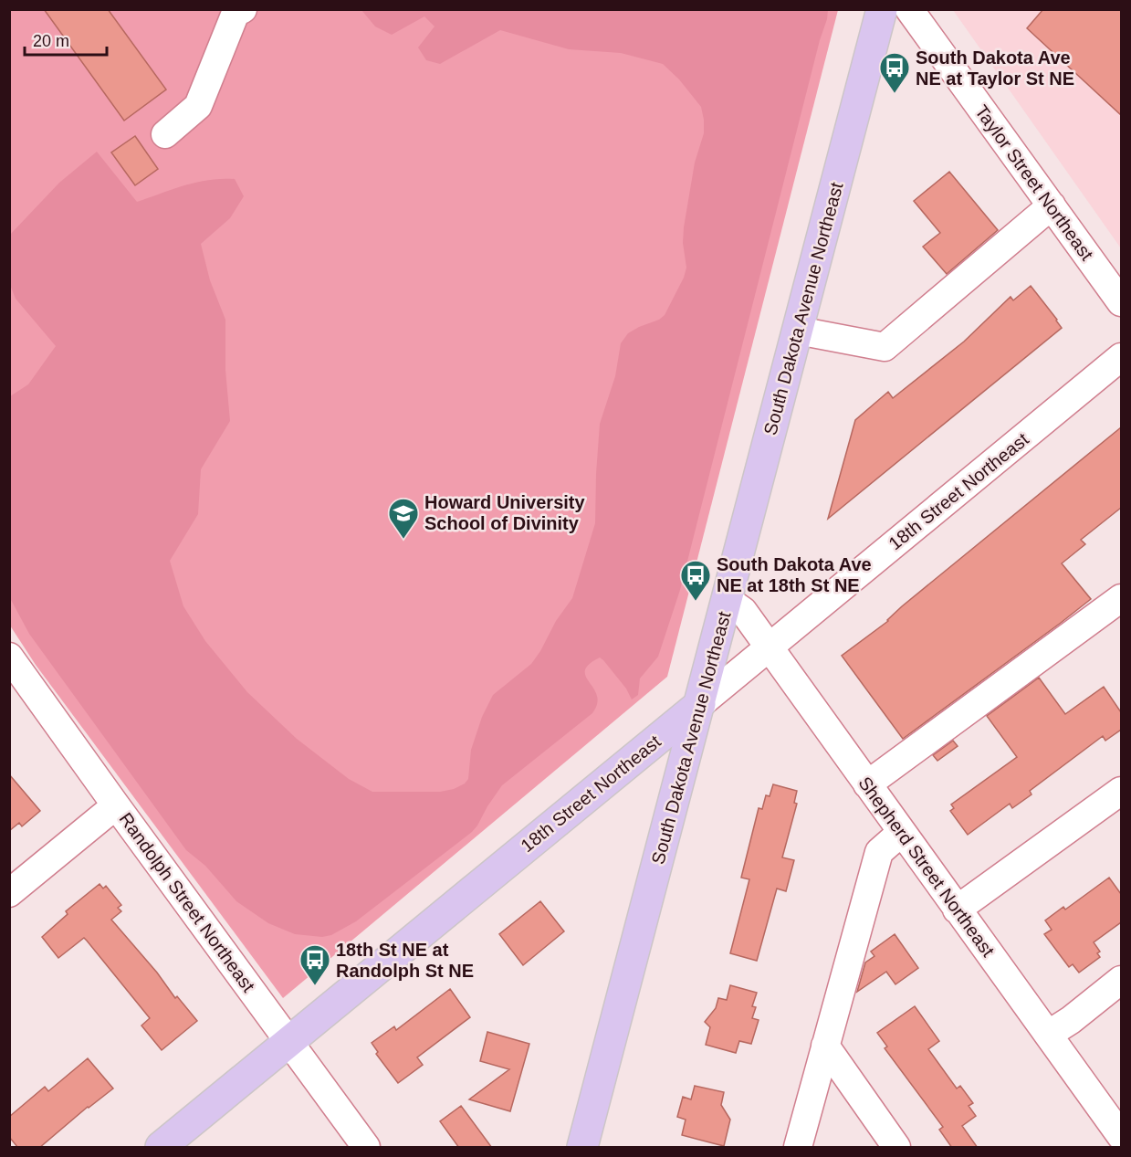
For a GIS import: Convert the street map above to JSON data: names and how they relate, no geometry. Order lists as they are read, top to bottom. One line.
{"streets":{"main road":["South Dakota Avenue Northeast","18th Street Northeast"],"street":["Taylor Street Northeast","Shepherd Street Northeast","Randolph Street Northeast"]},"crossings":[["South Dakota Avenue Northeast","18th Street Northeast"],["South Dakota Avenue Northeast","Shepherd Street Northeast"],["18th Street Northeast","Shepherd Street Northeast"],["18th Street Northeast","Randolph Street Northeast"]],"places":{"bus stop":["South Dakota Ave NE at Taylor St NE","South Dakota Ave NE at 18th St NE","18th St NE at Randolph St NE"],"school or university":["Howard University School of Divinity"]},"scale_bar":"20 m"}
